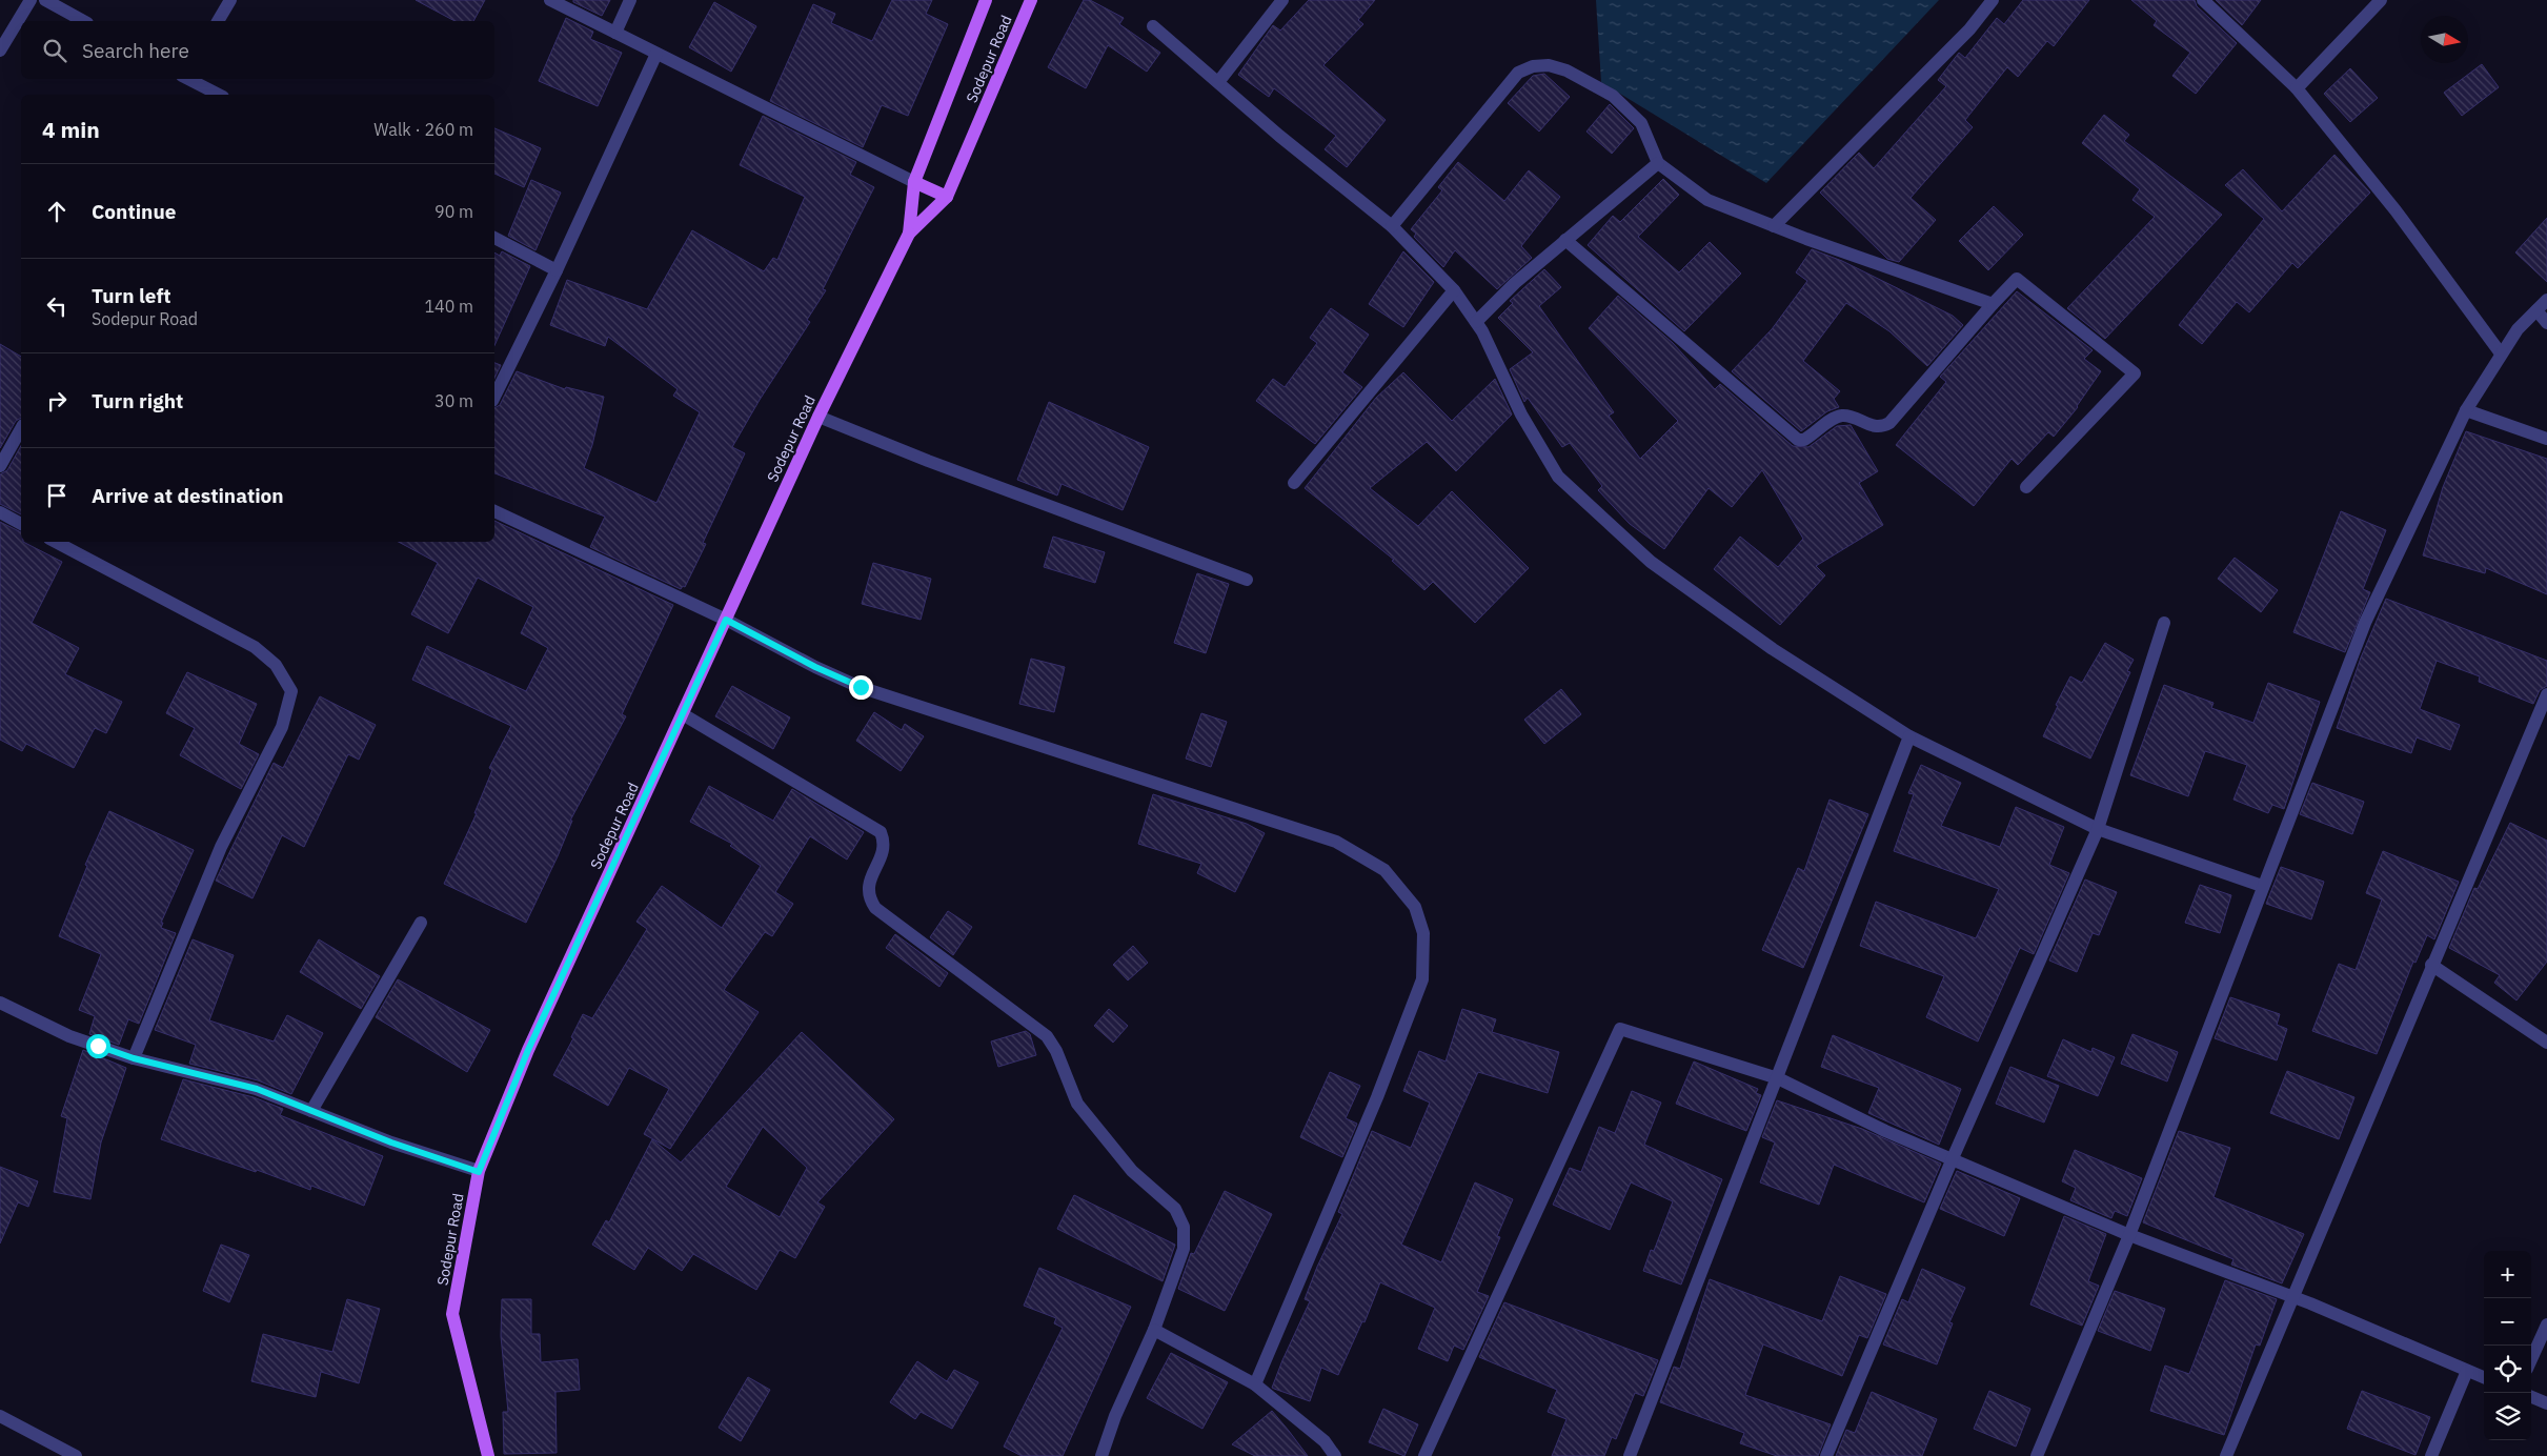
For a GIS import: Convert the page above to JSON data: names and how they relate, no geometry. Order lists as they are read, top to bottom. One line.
{"streets":{"main road":["Sodepur Road"]},"north":"right","page":{"search":"Search here","heading":["4 min","Walk · 260 m"],"list":[["Continue","90 m"],["Turn left","Sodepur Road","140 m"],["Turn right","30 m"],"Arrive at destination"],"map_buttons":["+","−"]}}
